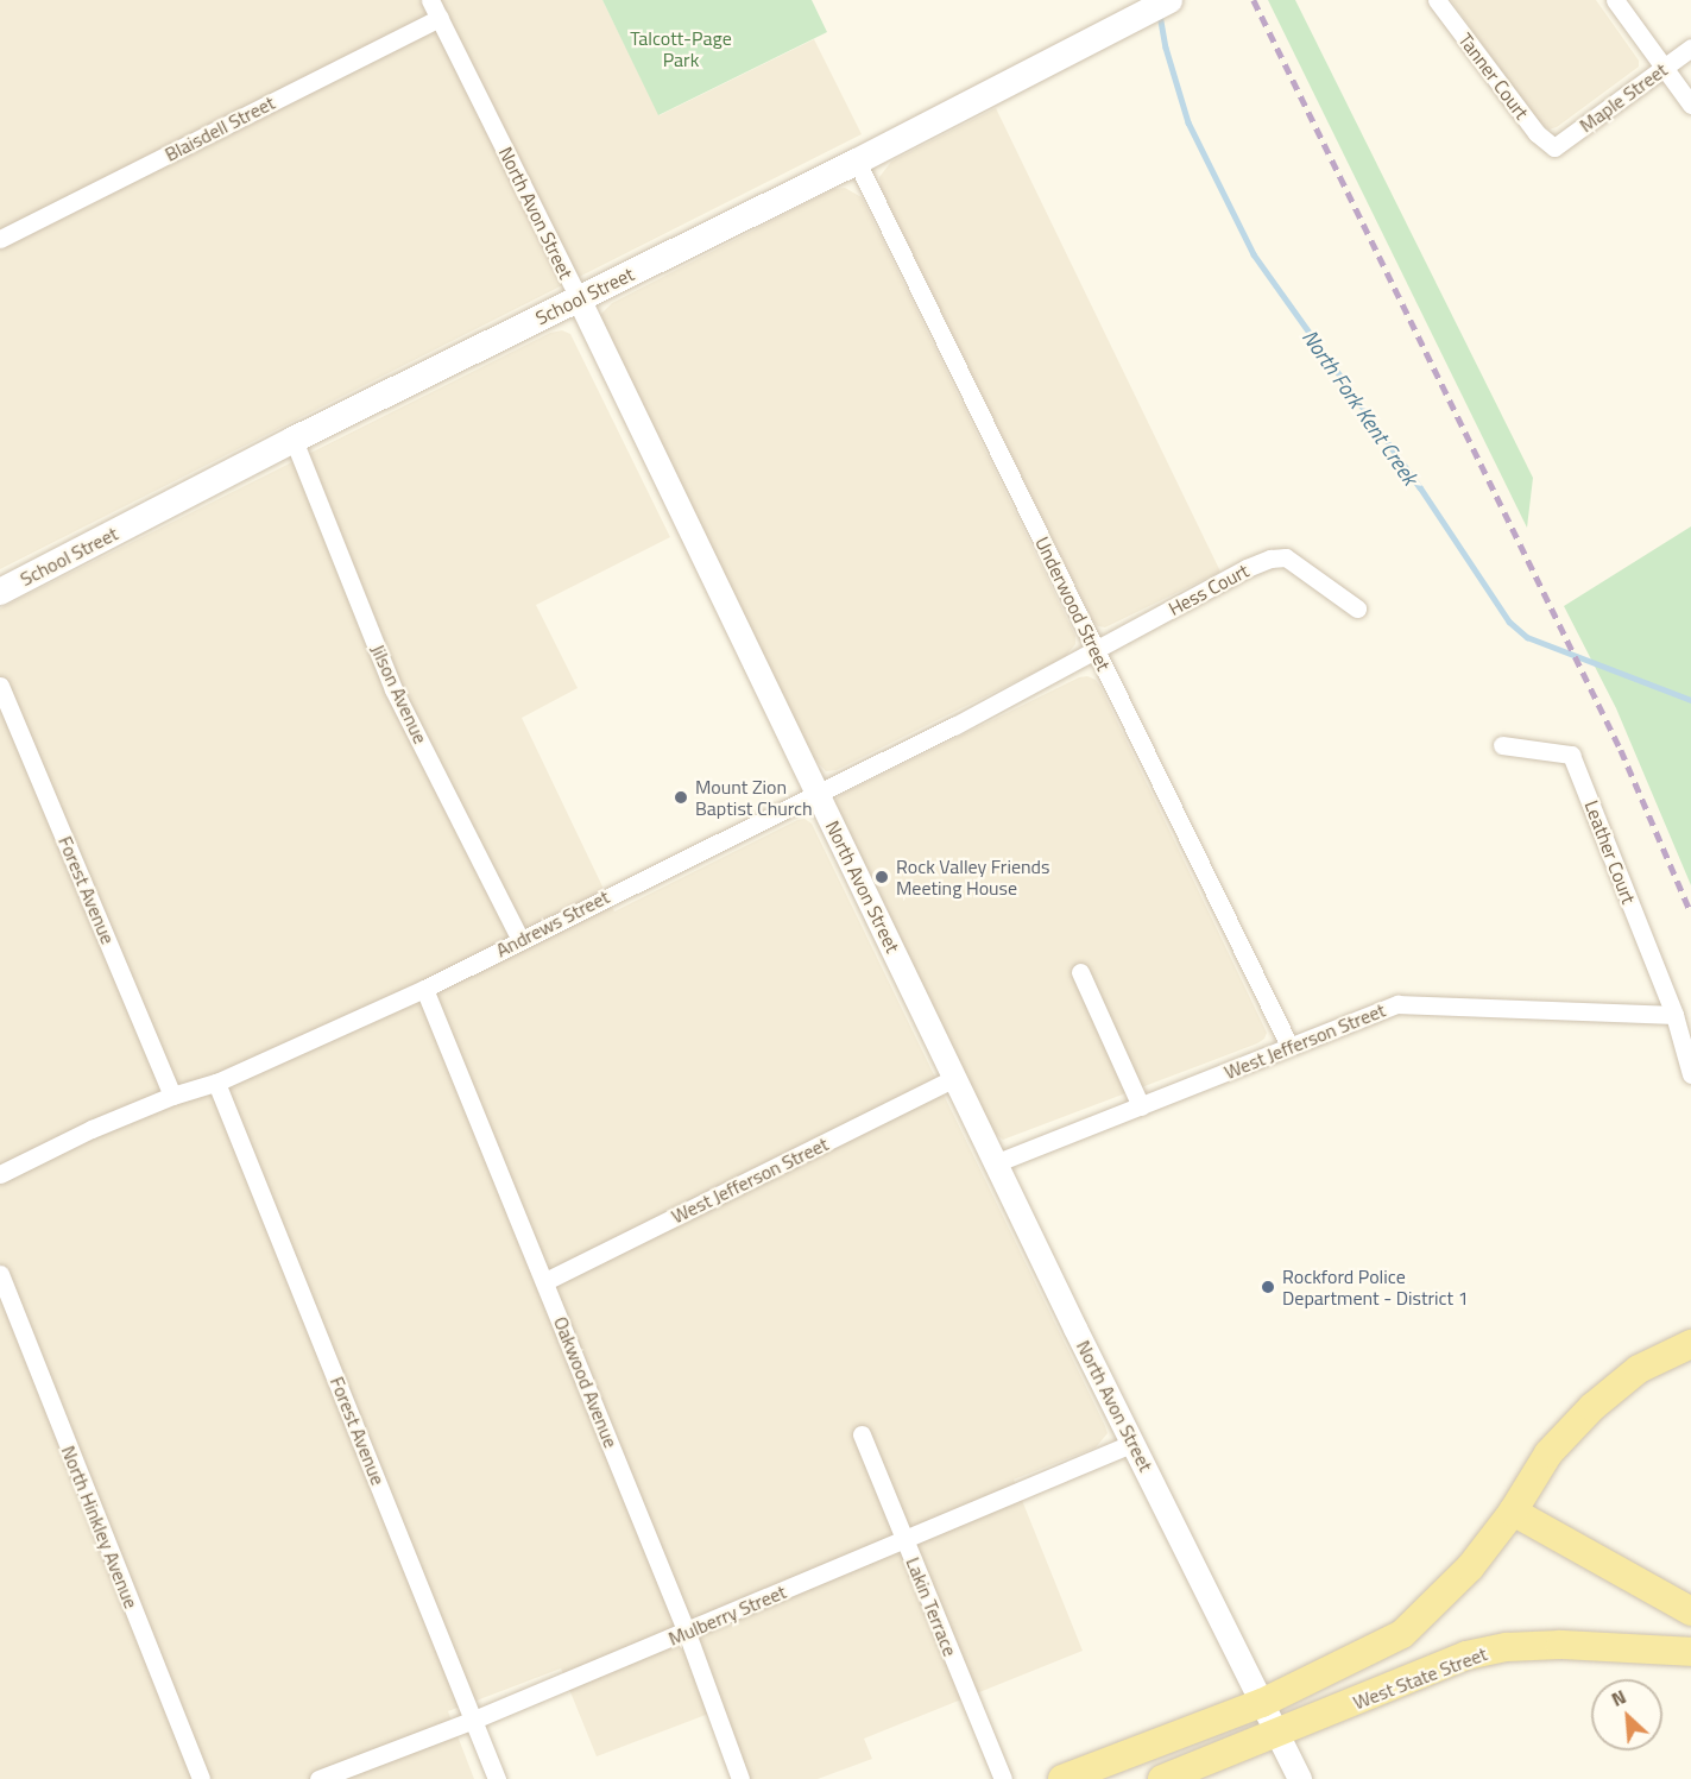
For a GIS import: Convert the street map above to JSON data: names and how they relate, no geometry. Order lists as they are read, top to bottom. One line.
{"streets":{"main road":["School Street","West State Street"],"street":["Tanner Court","Maple Street","Blaisdell Street","North Avon Street","Hess Court","Underwood Street","Jilson Avenue","Leather Court","Forest Avenue","Andrews Street","West Jefferson Street","Oakwood Avenue","North Hinkley Avenue","Lakin Terrace","Mulberry Street"]},"crossings":[["Tanner Court","Maple Street"],["Blaisdell Street","North Avon Street"],["North Avon Street","School Street"],["North Avon Street","Andrews Street"],["North Avon Street","West Jefferson Street"],["North Avon Street","Mulberry Street"],["North Avon Street","West State Street"],["School Street","Underwood Street"],["School Street","Jilson Avenue"],["Hess Court","Underwood Street"],["Hess Court","Andrews Street"],["Underwood Street","Andrews Street"],["Underwood Street","West Jefferson Street"],["Jilson Avenue","Andrews Street"],["Leather Court","West Jefferson Street"],["Forest Avenue","Andrews Street"],["Forest Avenue","Mulberry Street"],["Andrews Street","Oakwood Avenue"],["West Jefferson Street","Oakwood Avenue"],["Oakwood Avenue","Mulberry Street"],["Lakin Terrace","Mulberry Street"]],"water":["North Fork Kent Creek"],"parks":["Talcott-Page Park"],"places":["Mount Zion Baptist Church","Rock Valley Friends Meeting House","Rockford Police Department - District 1"],"north":"top left"}
